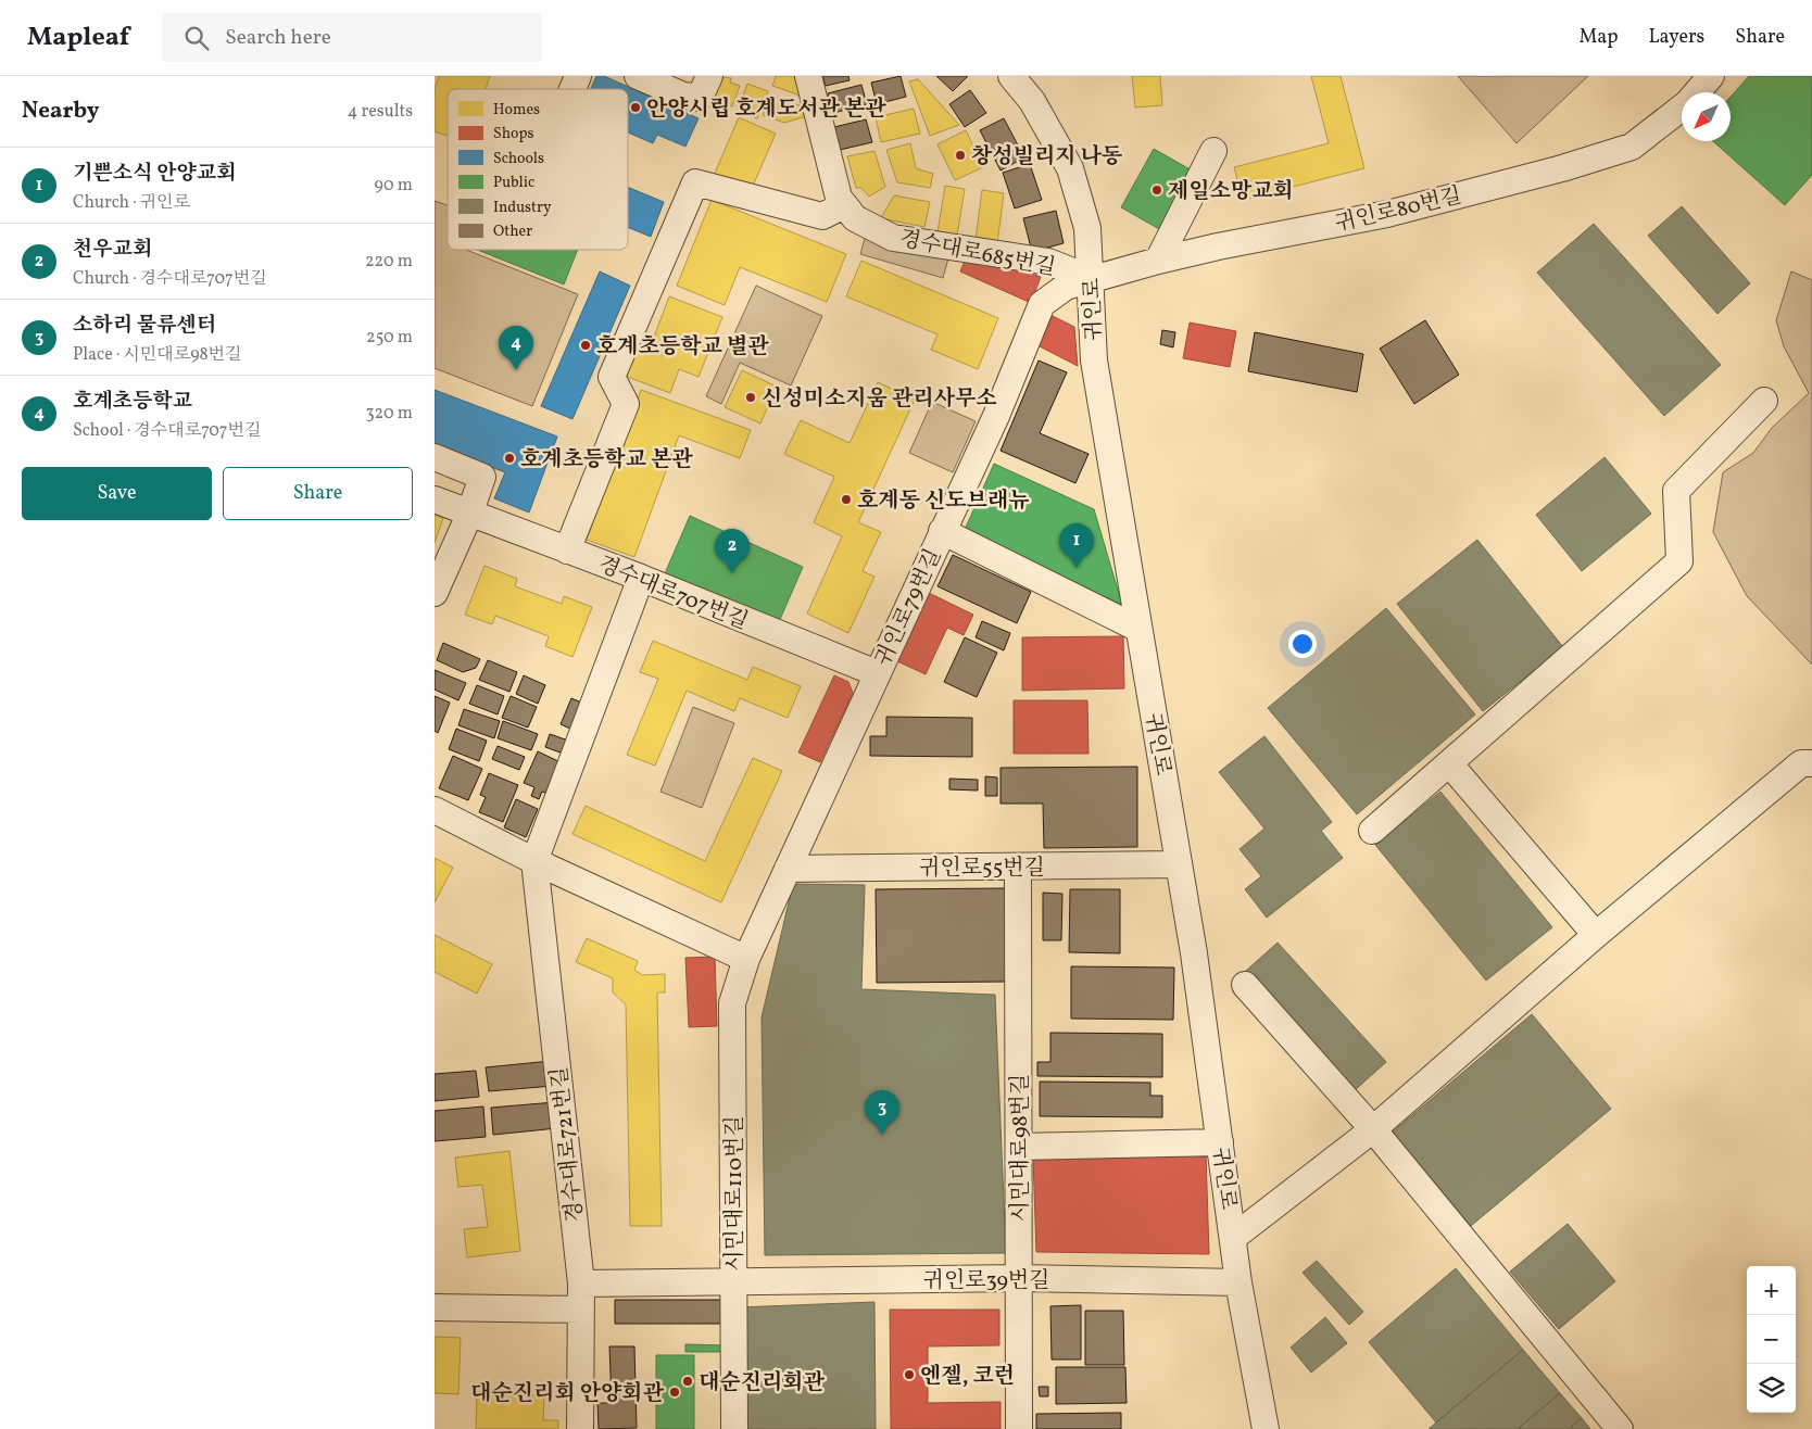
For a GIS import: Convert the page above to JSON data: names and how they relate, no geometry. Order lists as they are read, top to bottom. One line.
{"streets":{"street":["귀인로80번길","경수대로685번길","귀인로","경수대로707번길","귀인로79번길","귀인로55번길","경수대로721번길","시민대로98번길","시민대로110번길","귀인로39번길"]},"crossings":[["귀인로80번길","경수대로685번길"],["귀인로80번길","귀인로"],["귀인로80번길","귀인로79번길"],["경수대로685번길","귀인로"],["경수대로685번길","귀인로79번길"],["귀인로","귀인로79번길"],["귀인로","귀인로55번길"],["귀인로","귀인로39번길"],["경수대로707번길","귀인로79번길"],["귀인로79번길","귀인로55번길"],["귀인로79번길","시민대로110번길"],["귀인로55번길","시민대로98번길"],["경수대로721번길","귀인로39번길"],["시민대로98번길","귀인로39번길"],["시민대로110번길","귀인로39번길"]],"places":["안양시립 호계도서관 본관","창성빌리지 나동","제일소망교회","호계초등학교 별관","신성미소지움 관리사무소","호계초등학교 본관","호계동 신도브래뉴","엔젤, 코런","대순진리회관","대순진리회 안양회관"],"legend":["Homes","Shops","Schools","Public","Industry","Other"],"north":"bottom left","page":{"header":"Mapleaf","search":"Search here","nav":["Map","Layers","Share"],"heading":["Nearby","4 results"],"list":[{"mark":"1","name":"기쁜소식 안양교회","note":"Church · 귀인로","value":"90 m"},{"mark":"2","name":"천우교회","note":"Church · 경수대로707번길","value":"220 m"},{"mark":"3","name":"소하리 물류센터","note":"Place · 시민대로98번길","value":"250 m"},{"mark":"4","name":"호계초등학교","note":"School · 경수대로707번길","value":"320 m"}],"pins":["4","1","2","3"],"buttons":["Save","Share"],"map_buttons":["+","−"]}}
